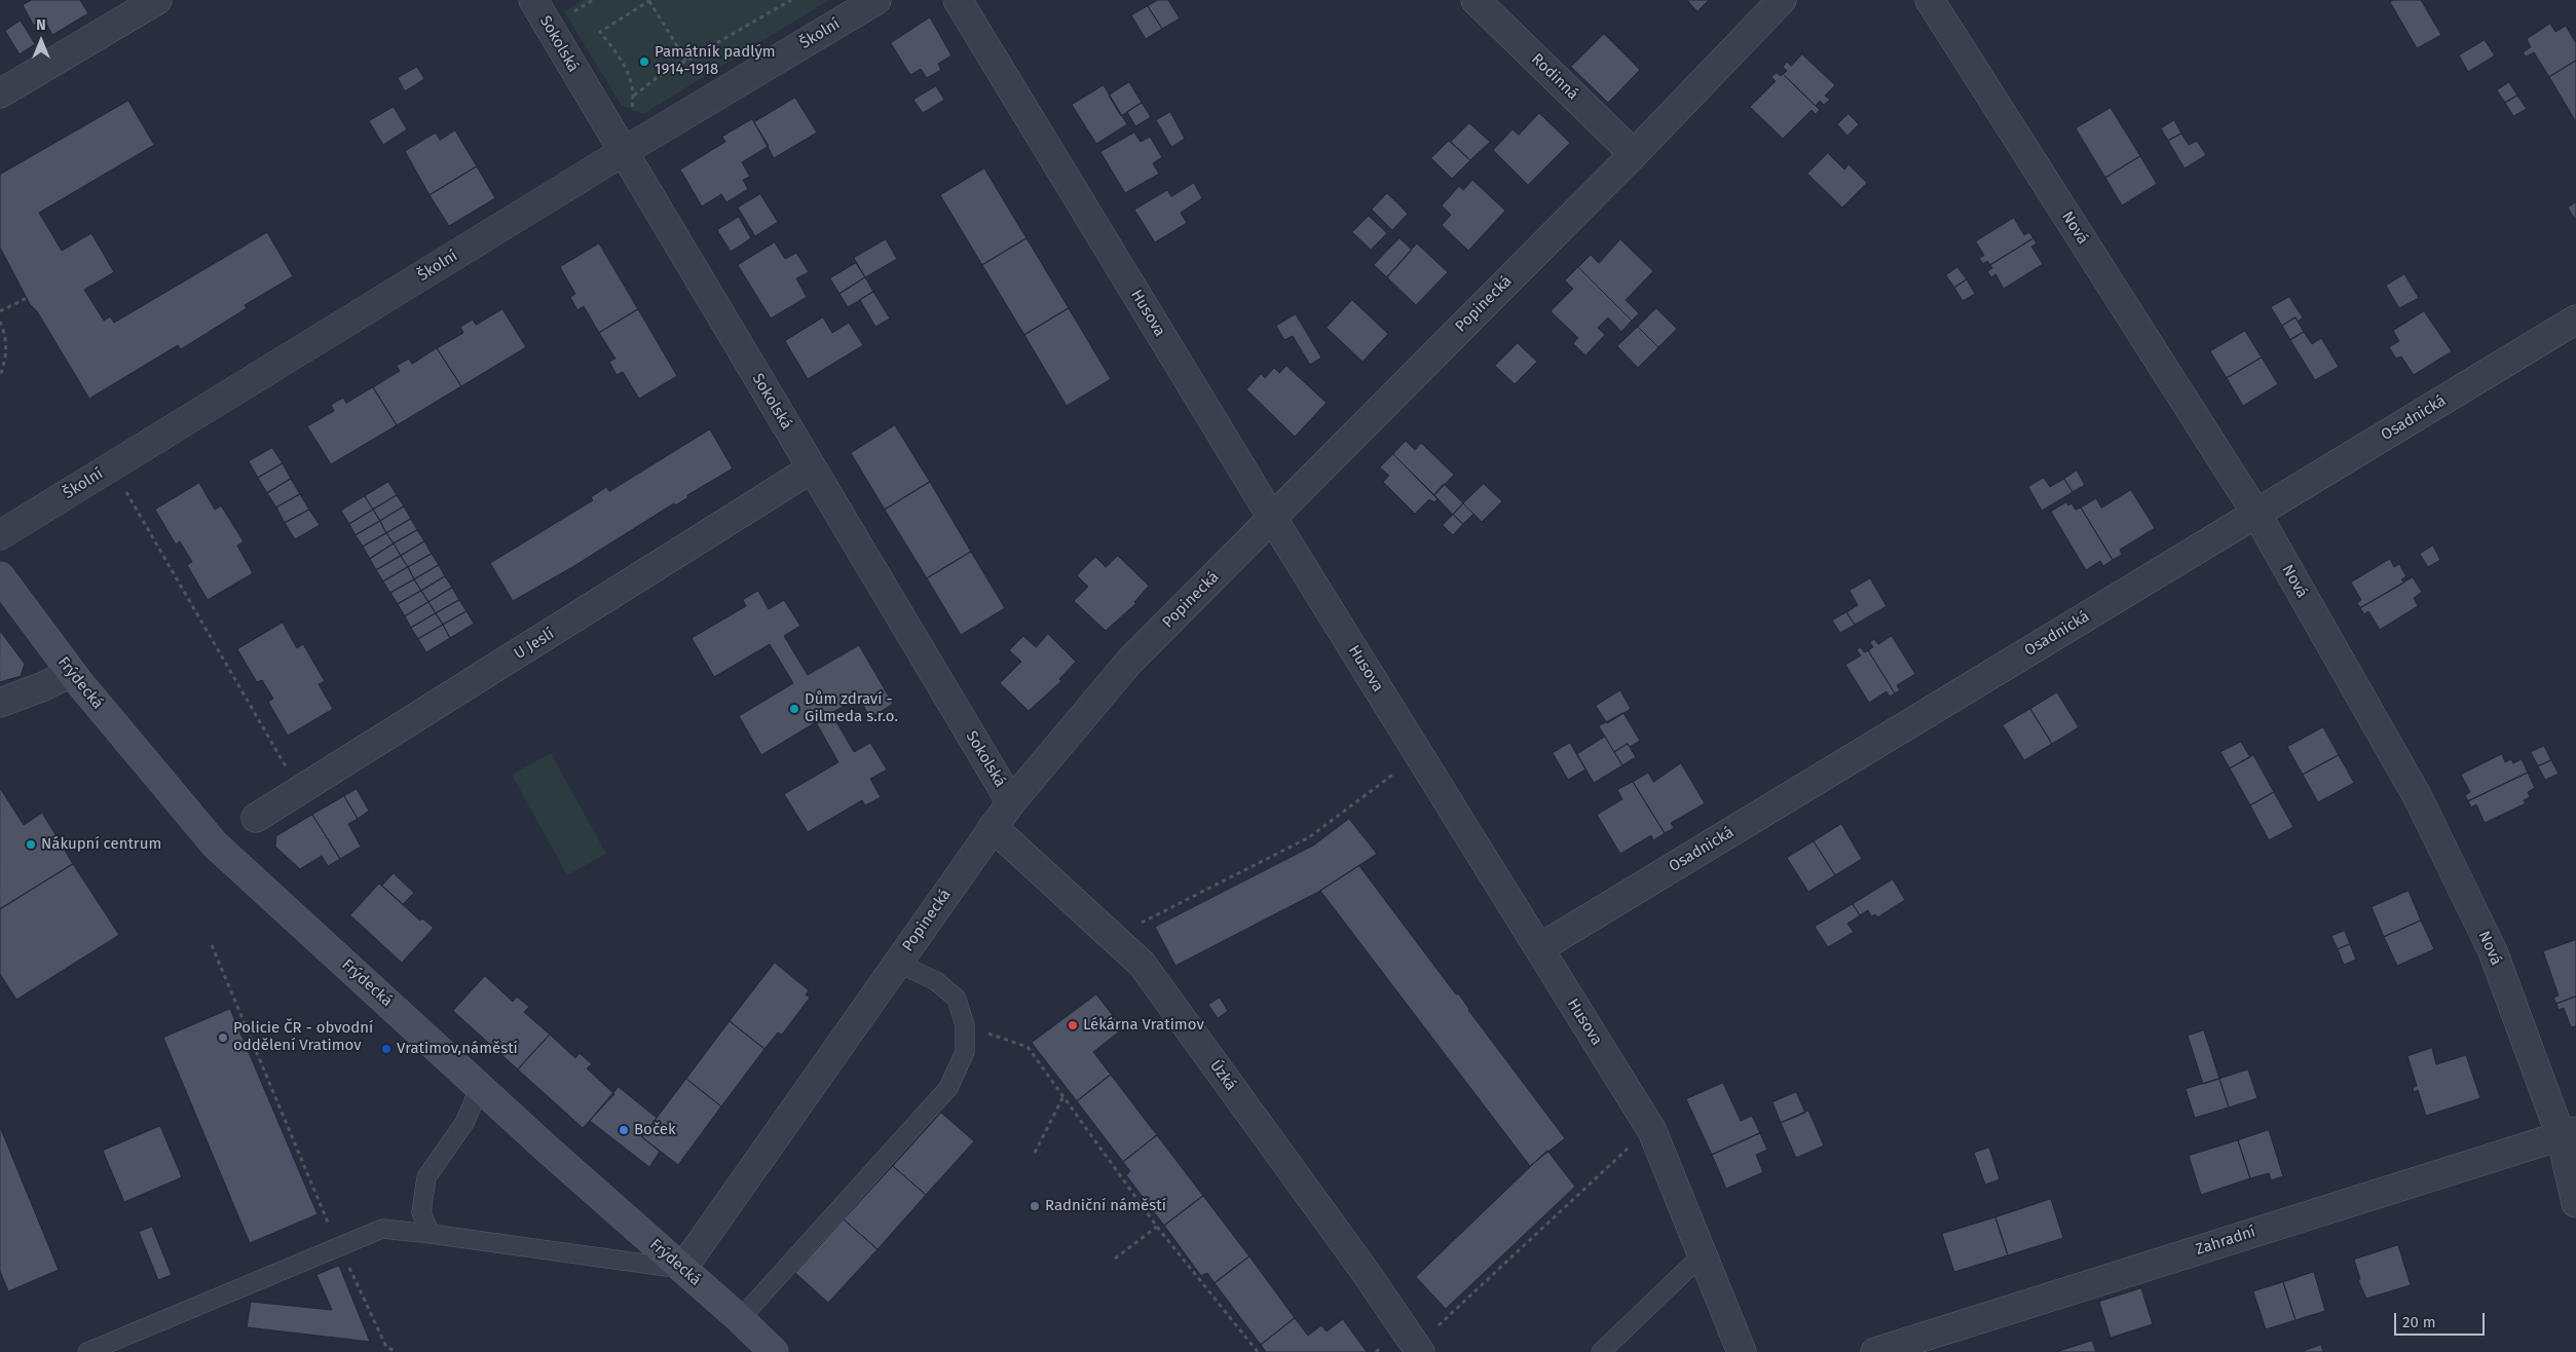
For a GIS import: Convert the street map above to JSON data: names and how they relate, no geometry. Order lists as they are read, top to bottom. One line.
{"streets":{"main road":["Frýdecká"],"street":["Školní","Sokolská","Rodinná","Nová","Popinecká","Husova","Osadnická","U Jeslí","Úzká","Zahradní"]},"crossings":[["Školní","Sokolská"],["Sokolská","Popinecká"],["Sokolská","U Jeslí"],["Rodinná","Popinecká"],["Nová","Osadnická"],["Nová","Zahradní"],["Popinecká","Husova"],["Popinecká","Frýdecká"],["Popinecká","Úzká"],["Husova","Osadnická"]],"places":["Památník padlým 1914-1918","Dům zdraví - Gilmeda s.r.o.","Nákupní centrum","Lékárna Vratimov","Policie ČR - obvodní oddělení Vratimov","Vratimov,náměstí","Boček","Radniční náměstí"],"scale_bar":"20 m","north":"top"}
